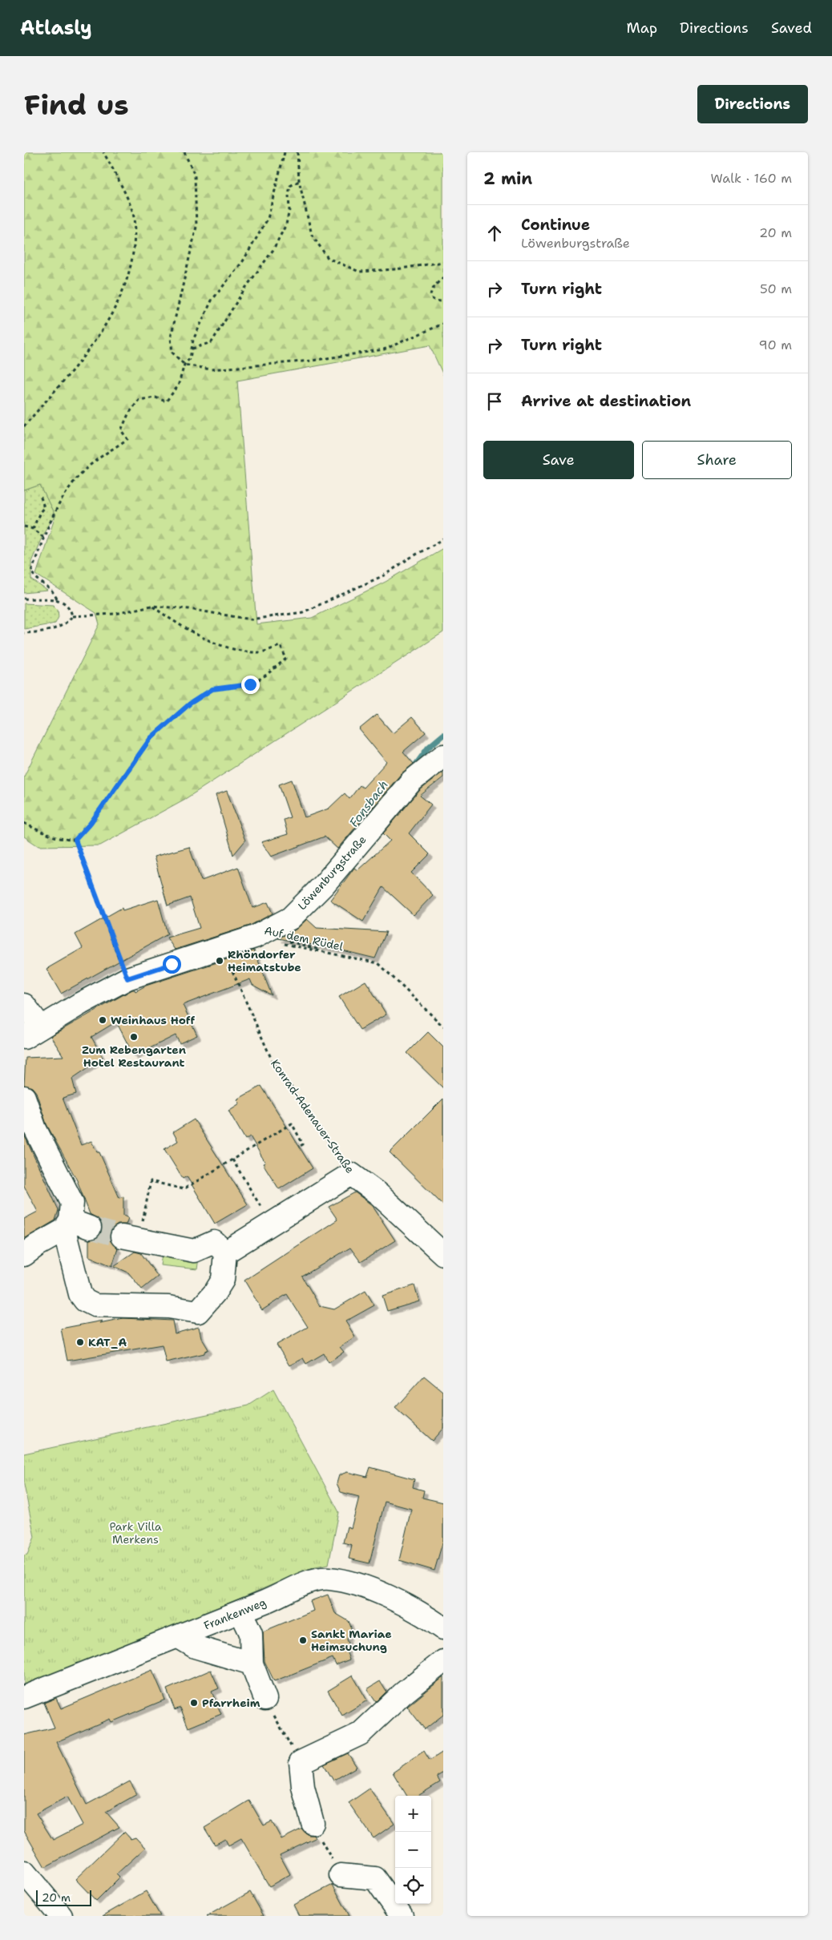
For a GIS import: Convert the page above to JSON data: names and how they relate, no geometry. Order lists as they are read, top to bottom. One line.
{"streets":{"street":["Löwenburgstraße","Konrad-Adenauer-Straße","Frankenweg"],"path":["Auf dem Rüdel"]},"crossings":[["Löwenburgstraße","Auf dem Rüdel"]],"water":["Fonsbach"],"parks":["Park Villa Merkens"],"places":["Rhöndorfer Heimatstube","Weinhaus Hoff","Zum Rebengarten Hotel Restaurant","KAT_A","Sankt Mariae Heimsuchung","Pfarrheim"],"scale_bar":"20 m","page":{"header":"Atlasly","nav":["Map","Directions","Saved"],"buttons":["Directions",["Save","Share"]],"title":"Find us","heading":["2 min","Walk · 160 m"],"list":[["Continue","Löwenburgstraße","20 m"],["Turn right","50 m"],["Turn right","90 m"],"Arrive at destination"],"map_buttons":["+","−"],"scale":"20 m"}}
